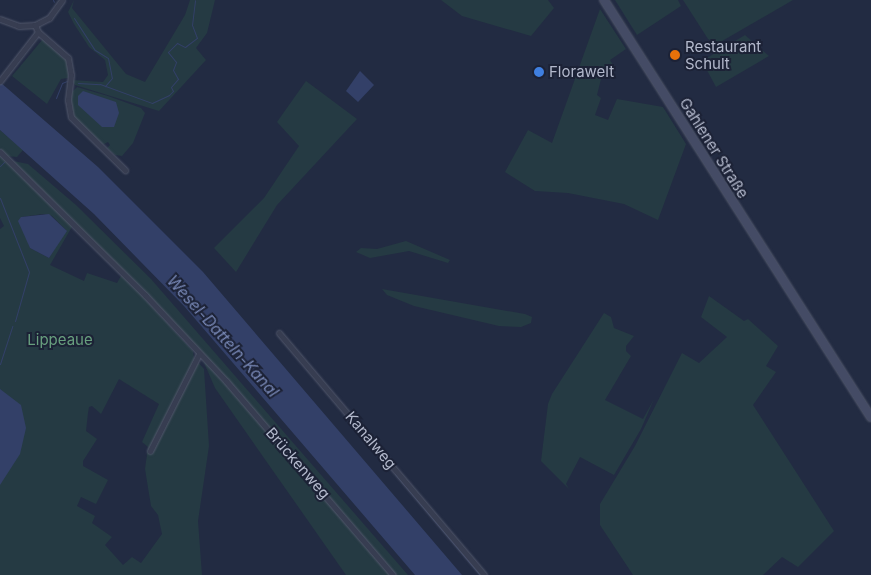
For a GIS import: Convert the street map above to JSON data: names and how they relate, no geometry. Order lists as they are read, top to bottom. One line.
{"streets":{"main road":["Gahlener Straße"],"street":["Kanalweg","Brückenweg"]},"water":["Wesel-Datteln-Kanal"],"parks":["Lippeaue"],"places":["Restaurant Schult","Florawelt"]}
